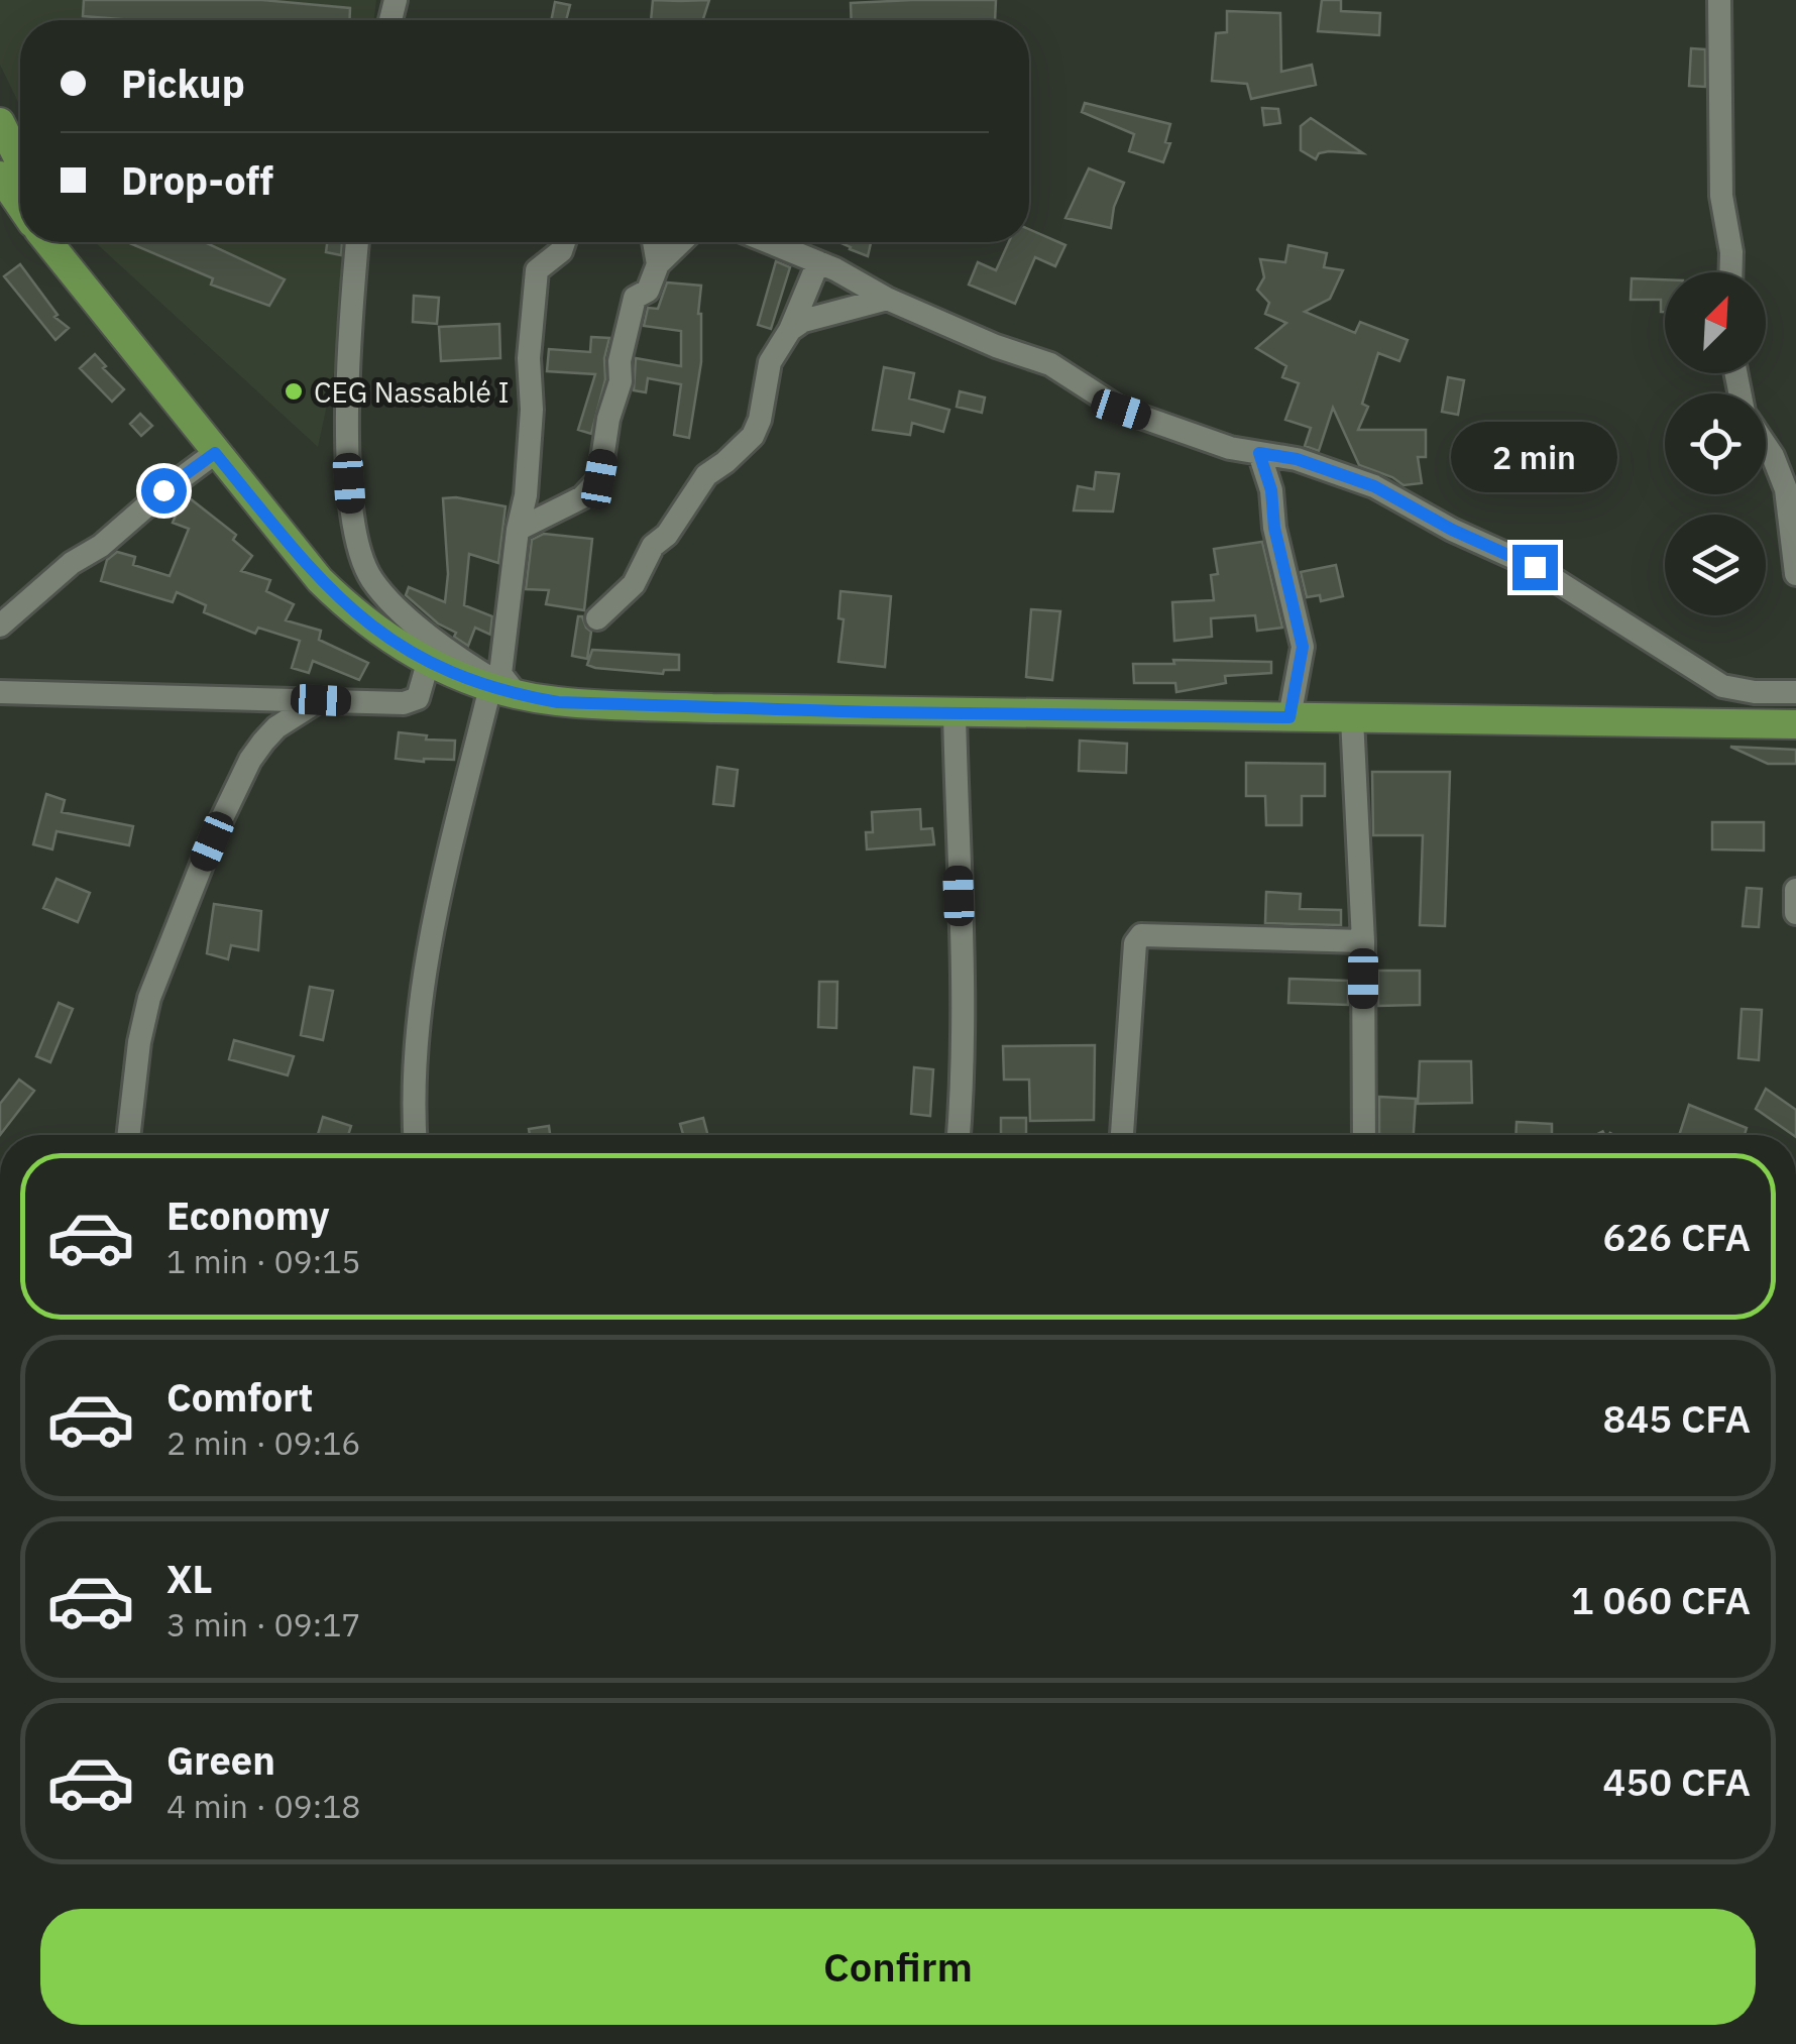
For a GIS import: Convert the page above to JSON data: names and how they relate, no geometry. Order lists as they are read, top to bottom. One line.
{"places":["CEG Nassablé I"],"north":"top right","page":{"banner":["Pickup","Drop-off"],"bubble":"2 min","list":[{"name":"Economy","note":"1 min · 09:15","value":"626 CFA"},{"name":"Comfort","note":"2 min · 09:16","value":"845 CFA"},{"name":"XL","note":"3 min · 09:17","value":"1 060 CFA"},{"name":"Green","note":"4 min · 09:18","value":"450 CFA"}],"buttons":"Confirm"}}
